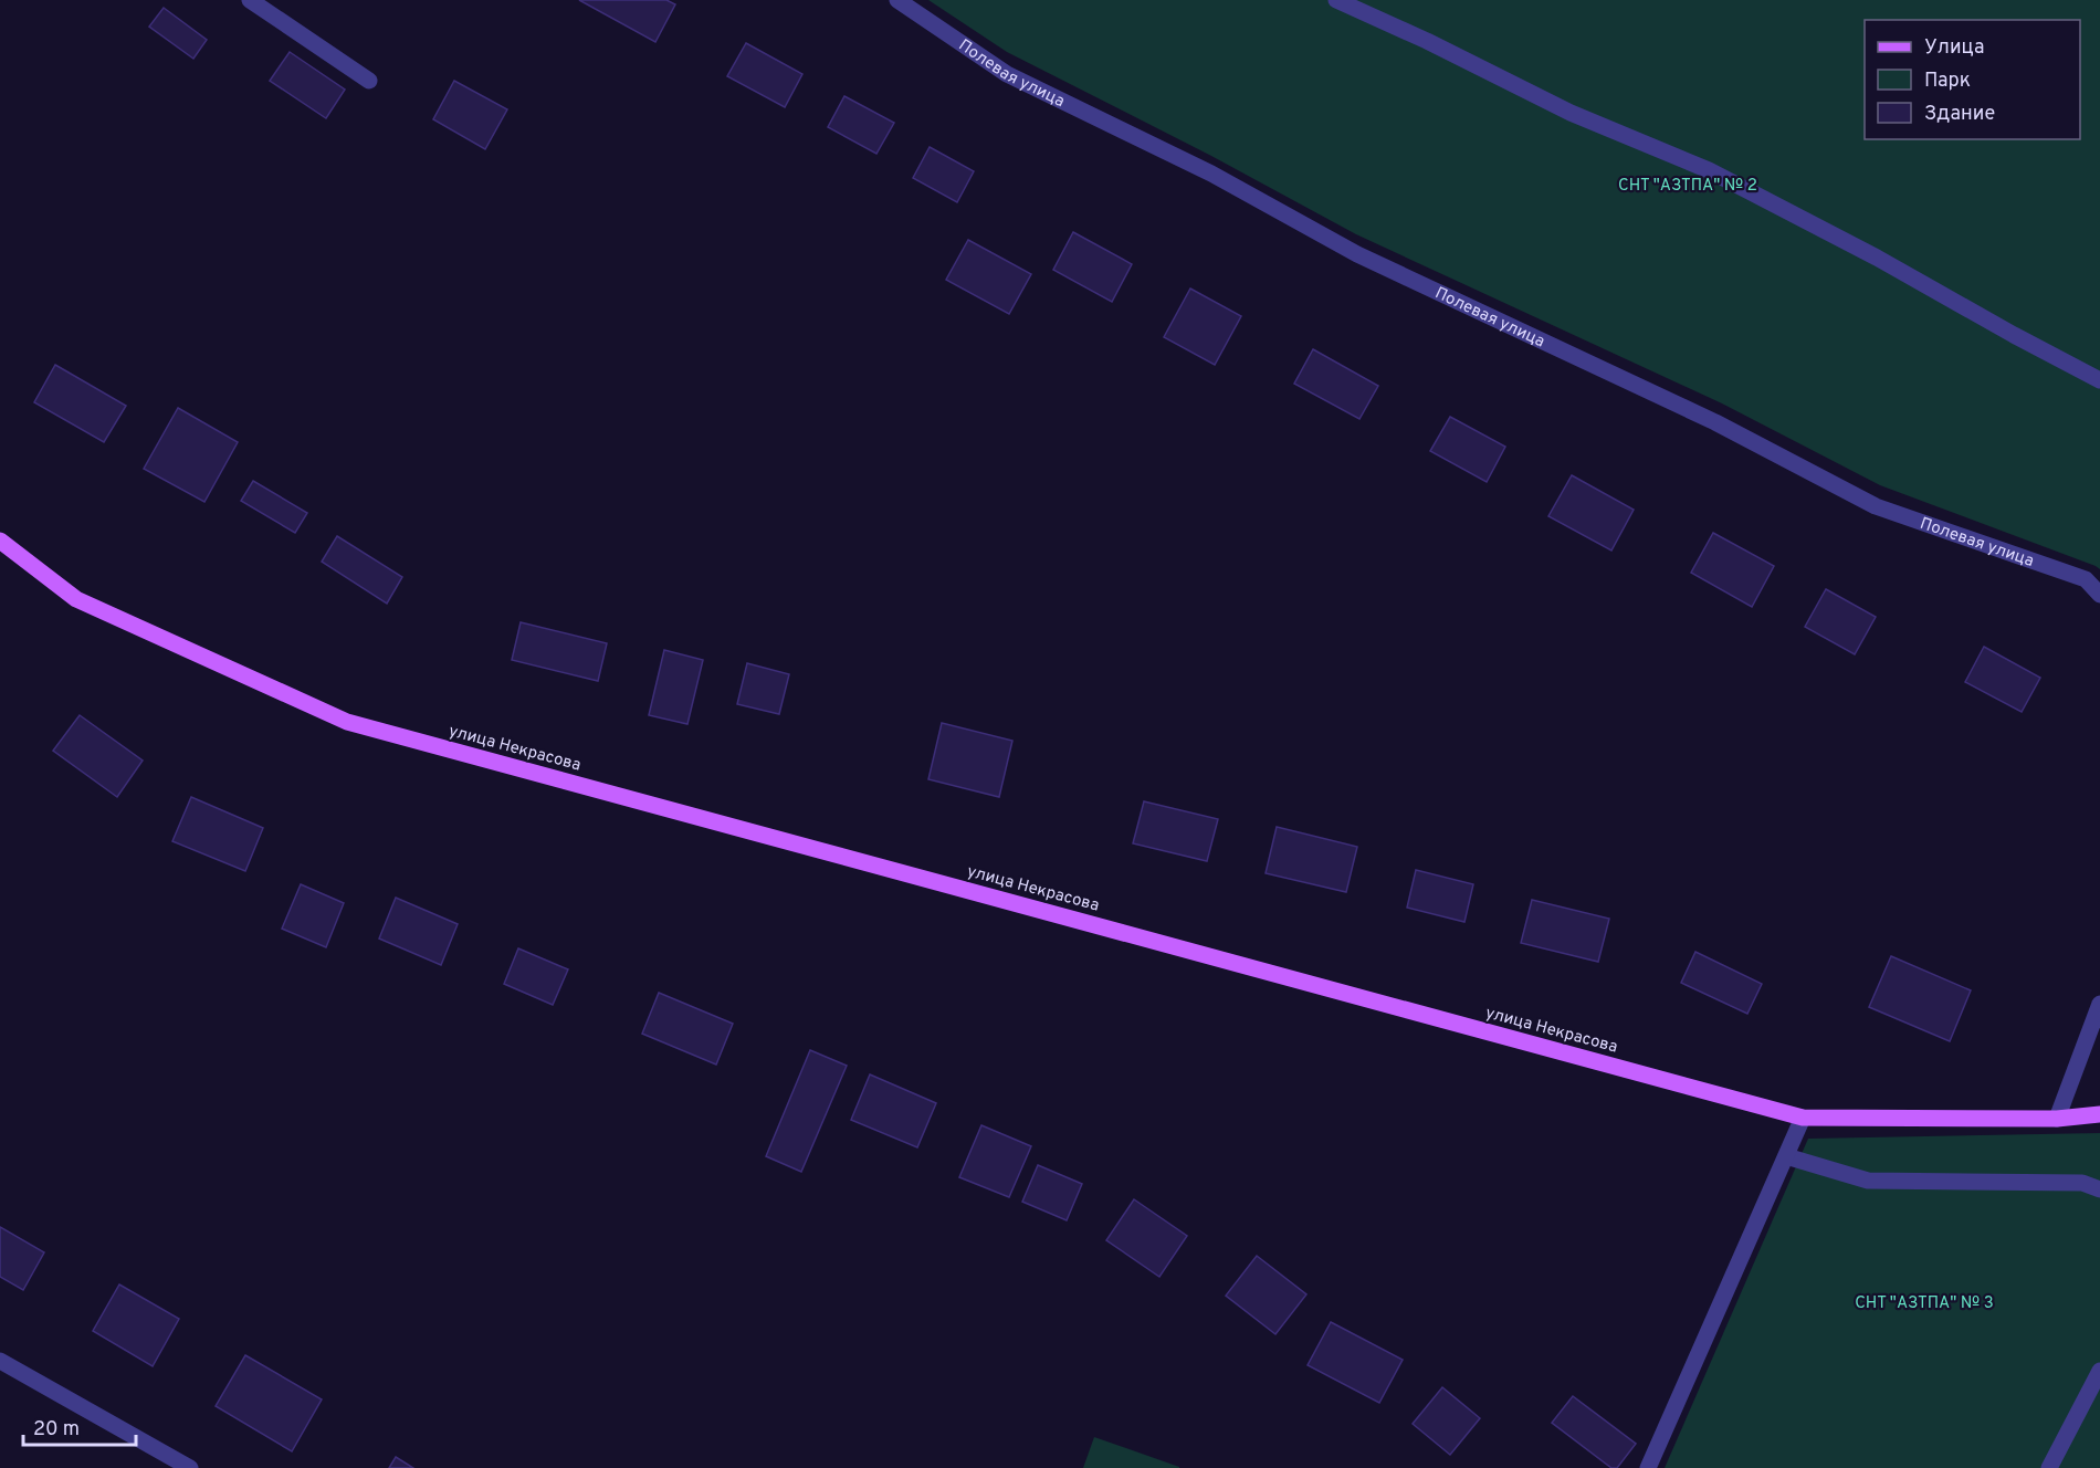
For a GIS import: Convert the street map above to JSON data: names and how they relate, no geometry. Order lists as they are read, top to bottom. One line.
{"streets":{"main road":["улица Некрасова"],"street":["Полевая улица"]},"parks":["СНТ \"АЗТПА\" № 2","СНТ \"АЗТПА\" № 3"],"legend":["Улица","Парк","Здание"],"scale_bar":"20 m"}
